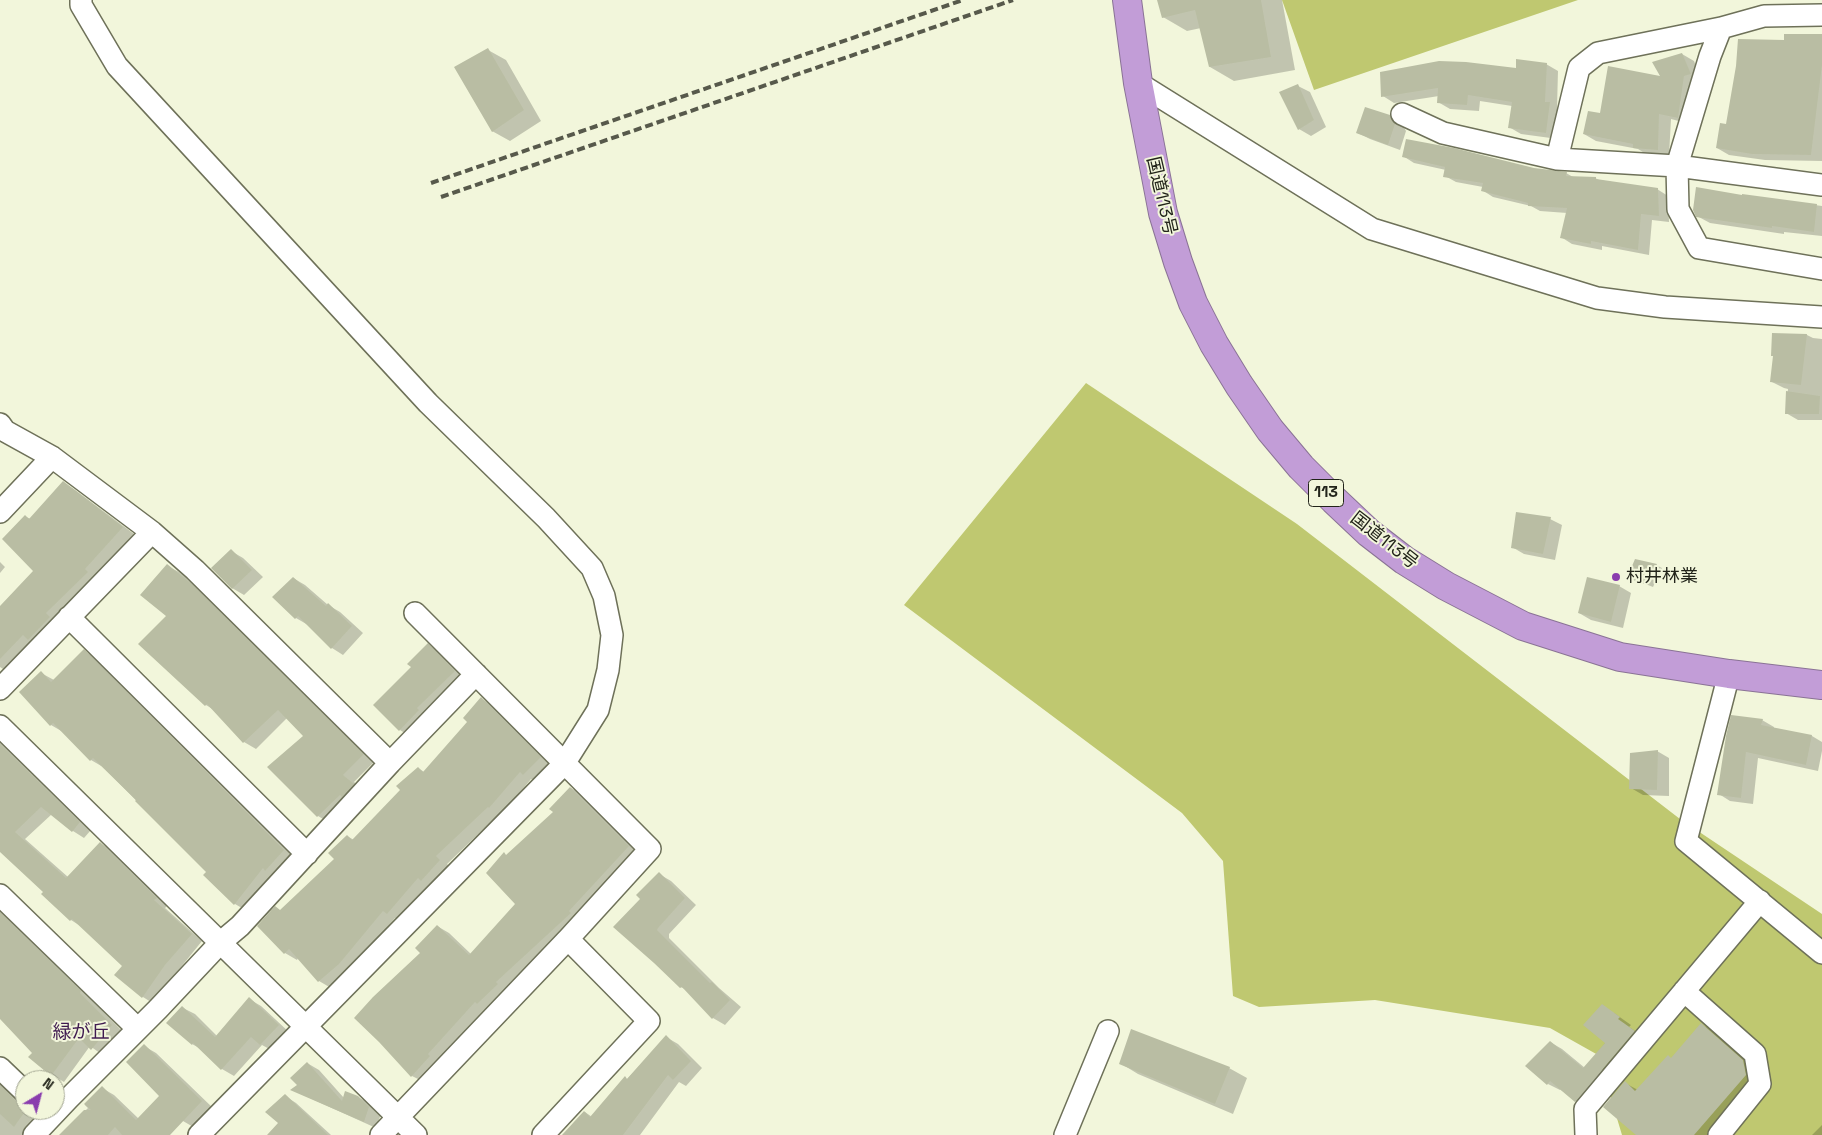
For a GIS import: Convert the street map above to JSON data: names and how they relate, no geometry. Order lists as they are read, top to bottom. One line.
{"streets":{"highway":["国道113号","113"]},"districts":["緑が丘"],"places":["村井林業"],"north":"top right"}
